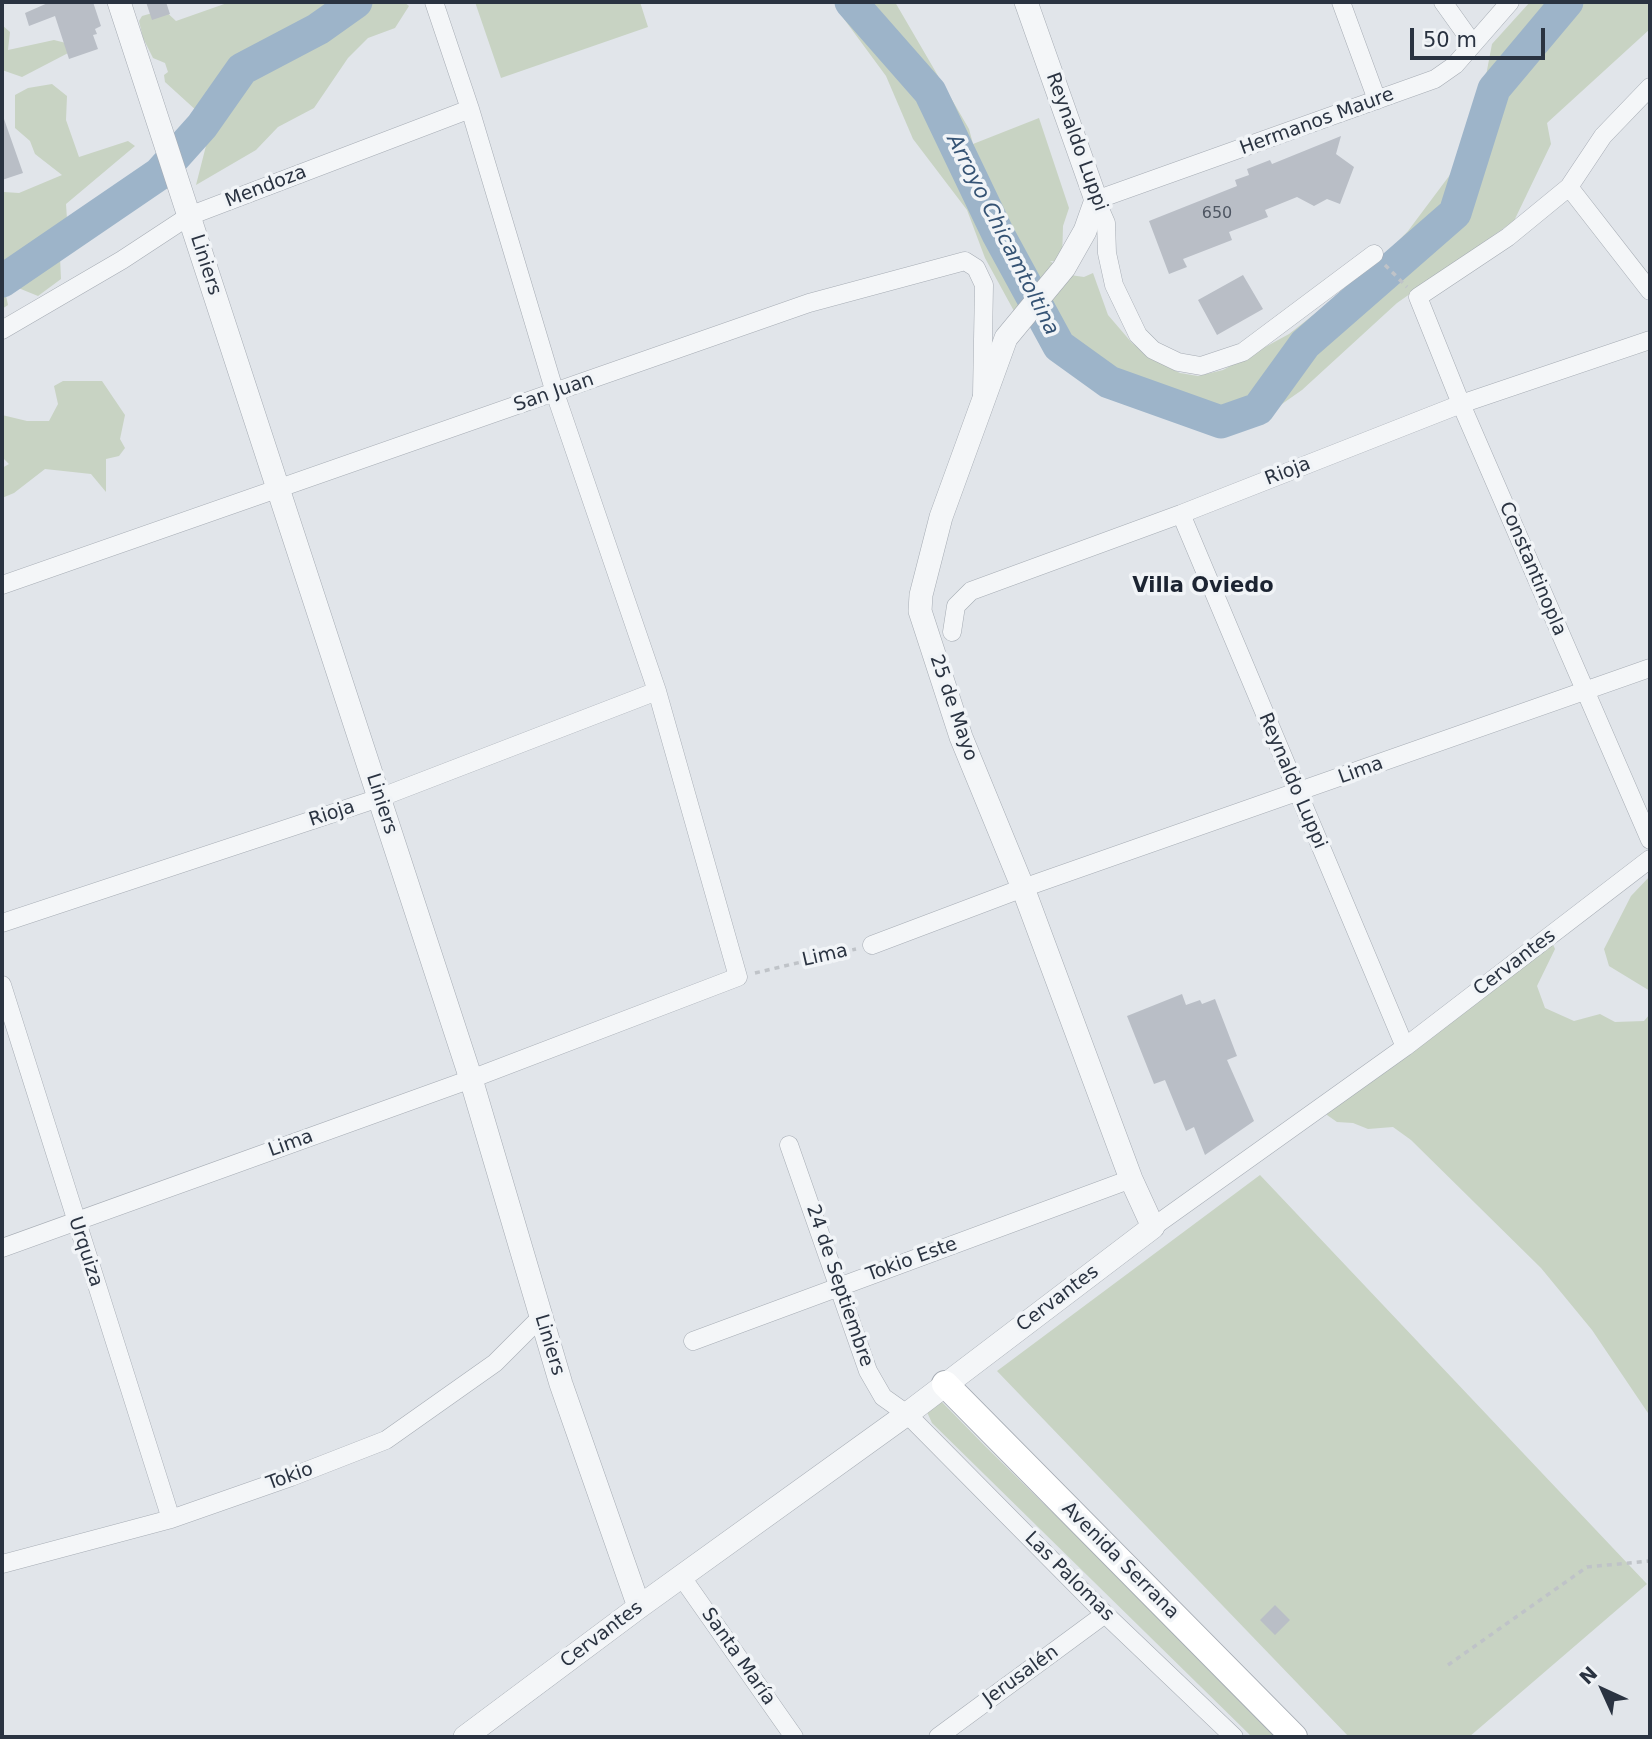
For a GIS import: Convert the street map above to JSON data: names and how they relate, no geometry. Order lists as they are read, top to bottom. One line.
{"streets":{"main road":["Avenida Serrana"],"street":["Hermanos Maure","Reynaldo Luppi","Mendoza","Liniers","San Juan","Rioja","Constantinopla","25 de Mayo","Lima","Cervantes","Urquiza","Tokio Este","24 de Septiembre","Tokio","Las Palomas","Santa María","Jerusalén"]},"crossings":[["Hermanos Maure","Reynaldo Luppi"],["Hermanos Maure","25 de Mayo"],["Reynaldo Luppi","Rioja"],["Reynaldo Luppi","25 de Mayo"],["Reynaldo Luppi","Lima"],["Reynaldo Luppi","Cervantes"],["Mendoza","Liniers"],["Liniers","San Juan"],["Liniers","Rioja"],["Liniers","Lima"],["Liniers","Cervantes"],["Liniers","Tokio"],["San Juan","25 de Mayo"],["Rioja","Constantinopla"],["Constantinopla","Lima"],["25 de Mayo","Lima"],["25 de Mayo","Cervantes"],["25 de Mayo","Tokio Este"],["Lima","Urquiza"],["Cervantes","24 de Septiembre"],["Cervantes","Avenida Serrana"],["Cervantes","Las Palomas"],["Cervantes","Santa María"],["Urquiza","Tokio"],["Tokio Este","24 de Septiembre"],["24 de Septiembre","Las Palomas"],["Las Palomas","Jerusalén"]],"districts":["Villa Oviedo"],"water":["Arroyo Chicamtoltina"],"house_numbers":["650"],"scale_bar":"50 m","north":"top left"}
